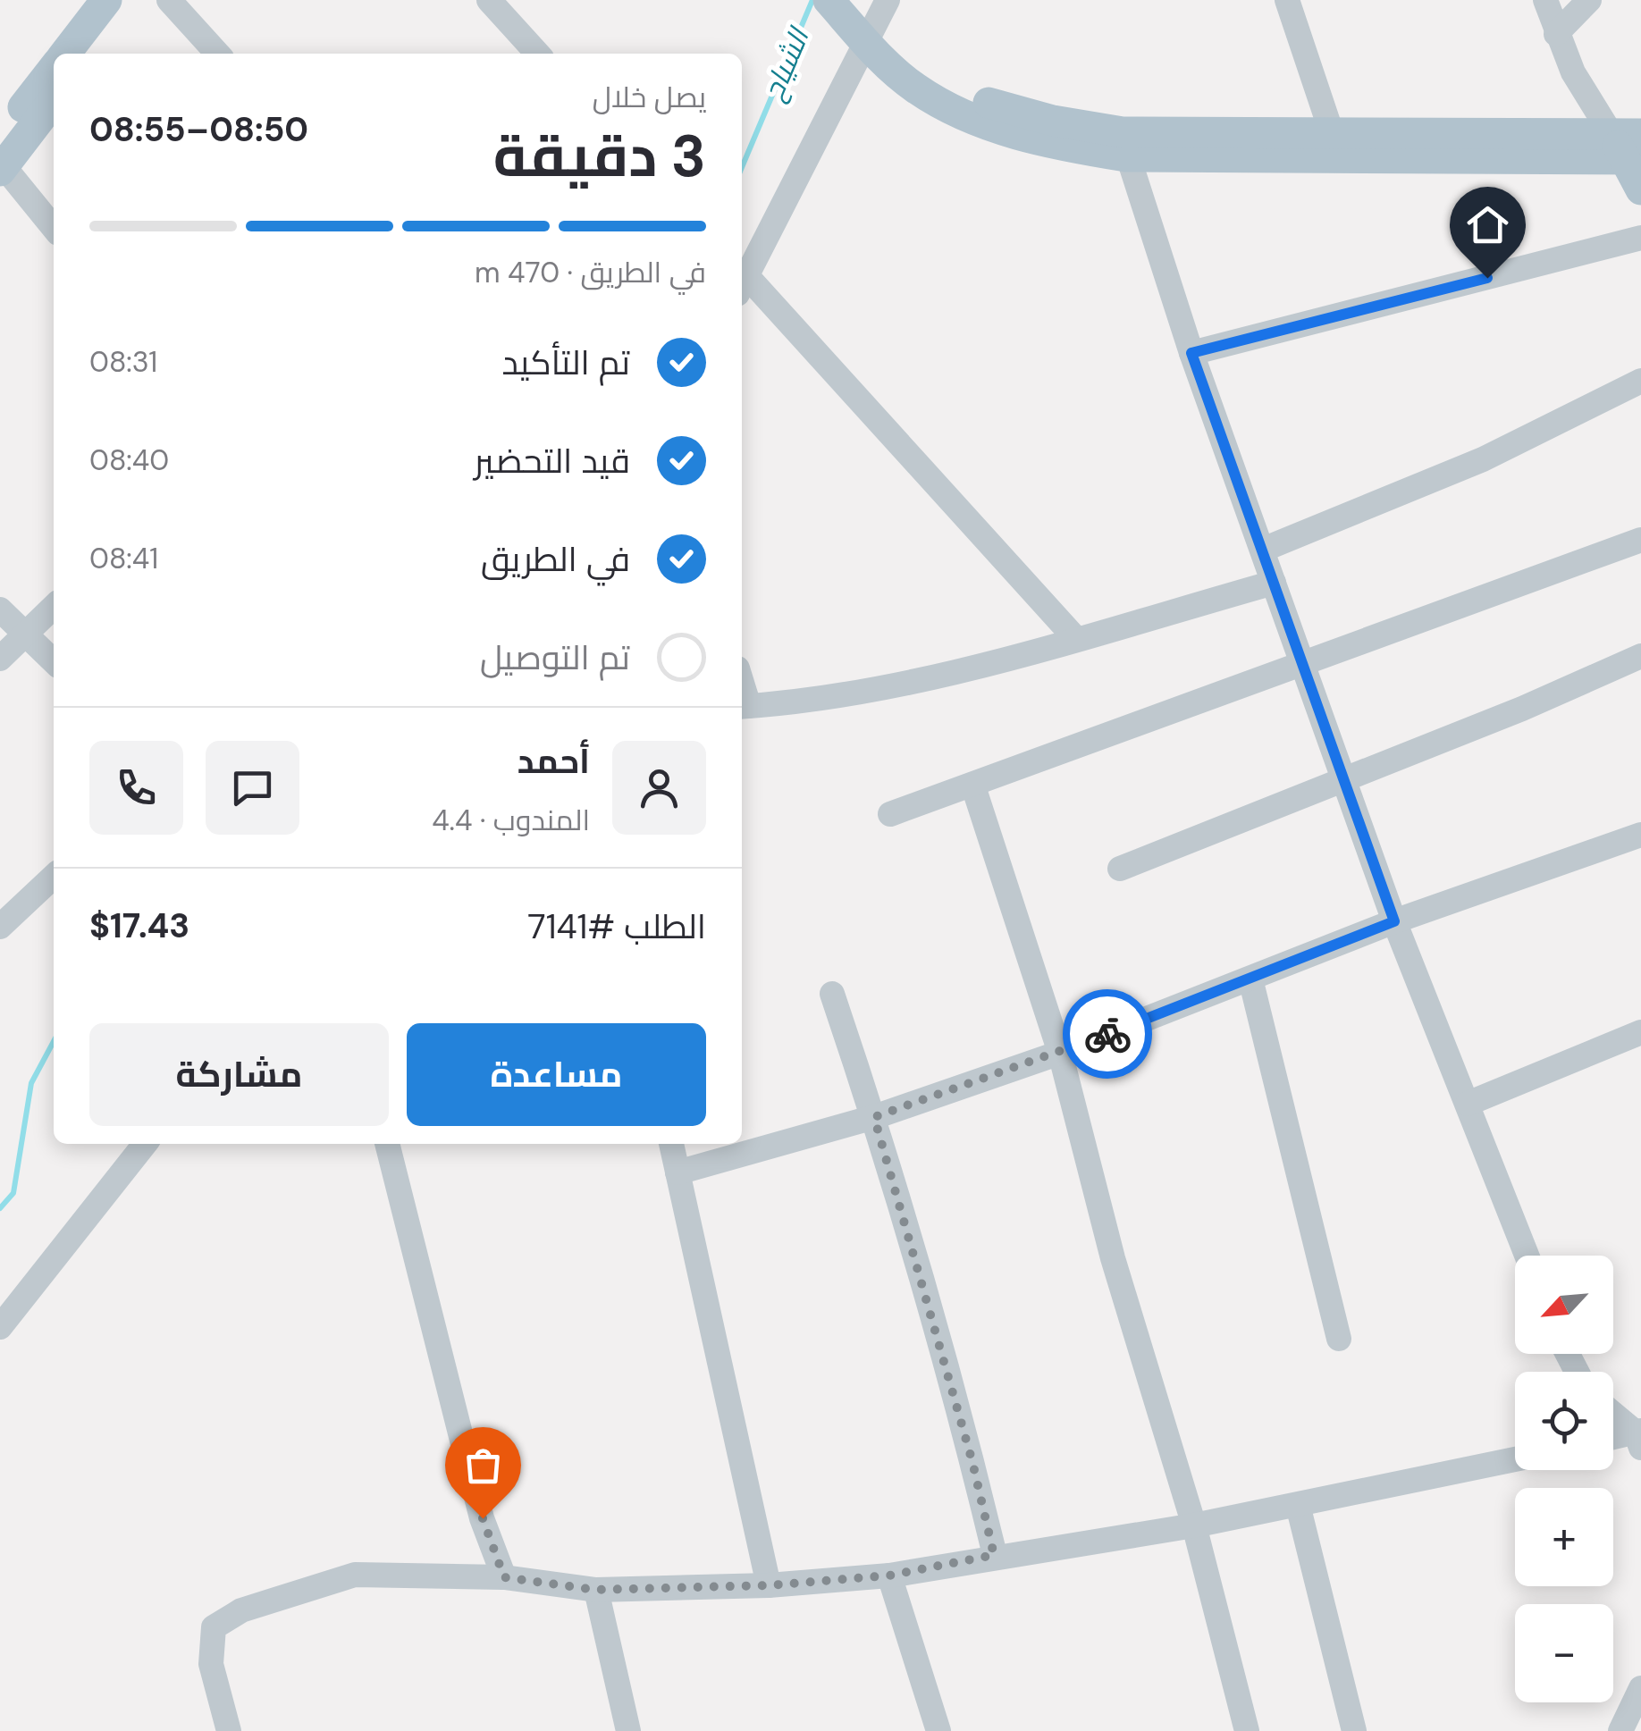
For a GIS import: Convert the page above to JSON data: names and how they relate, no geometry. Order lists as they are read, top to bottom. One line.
{"water":["الشياح"],"north":"bottom left","page":{"heading":["3 دقيقة","يصل خلال","08:50–08:55"],"panel":["أحمد","المندوب · 4.4","الطلب #7141","$17.43"],"bar":"في الطريق · 470 m","list":[["تم التأكيد","08:31"],["قيد التحضير","08:40"],["في الطريق","08:41"],"تم التوصيل"],"buttons":["مساعدة","مشاركة"],"map_buttons":["+","−"]}}
